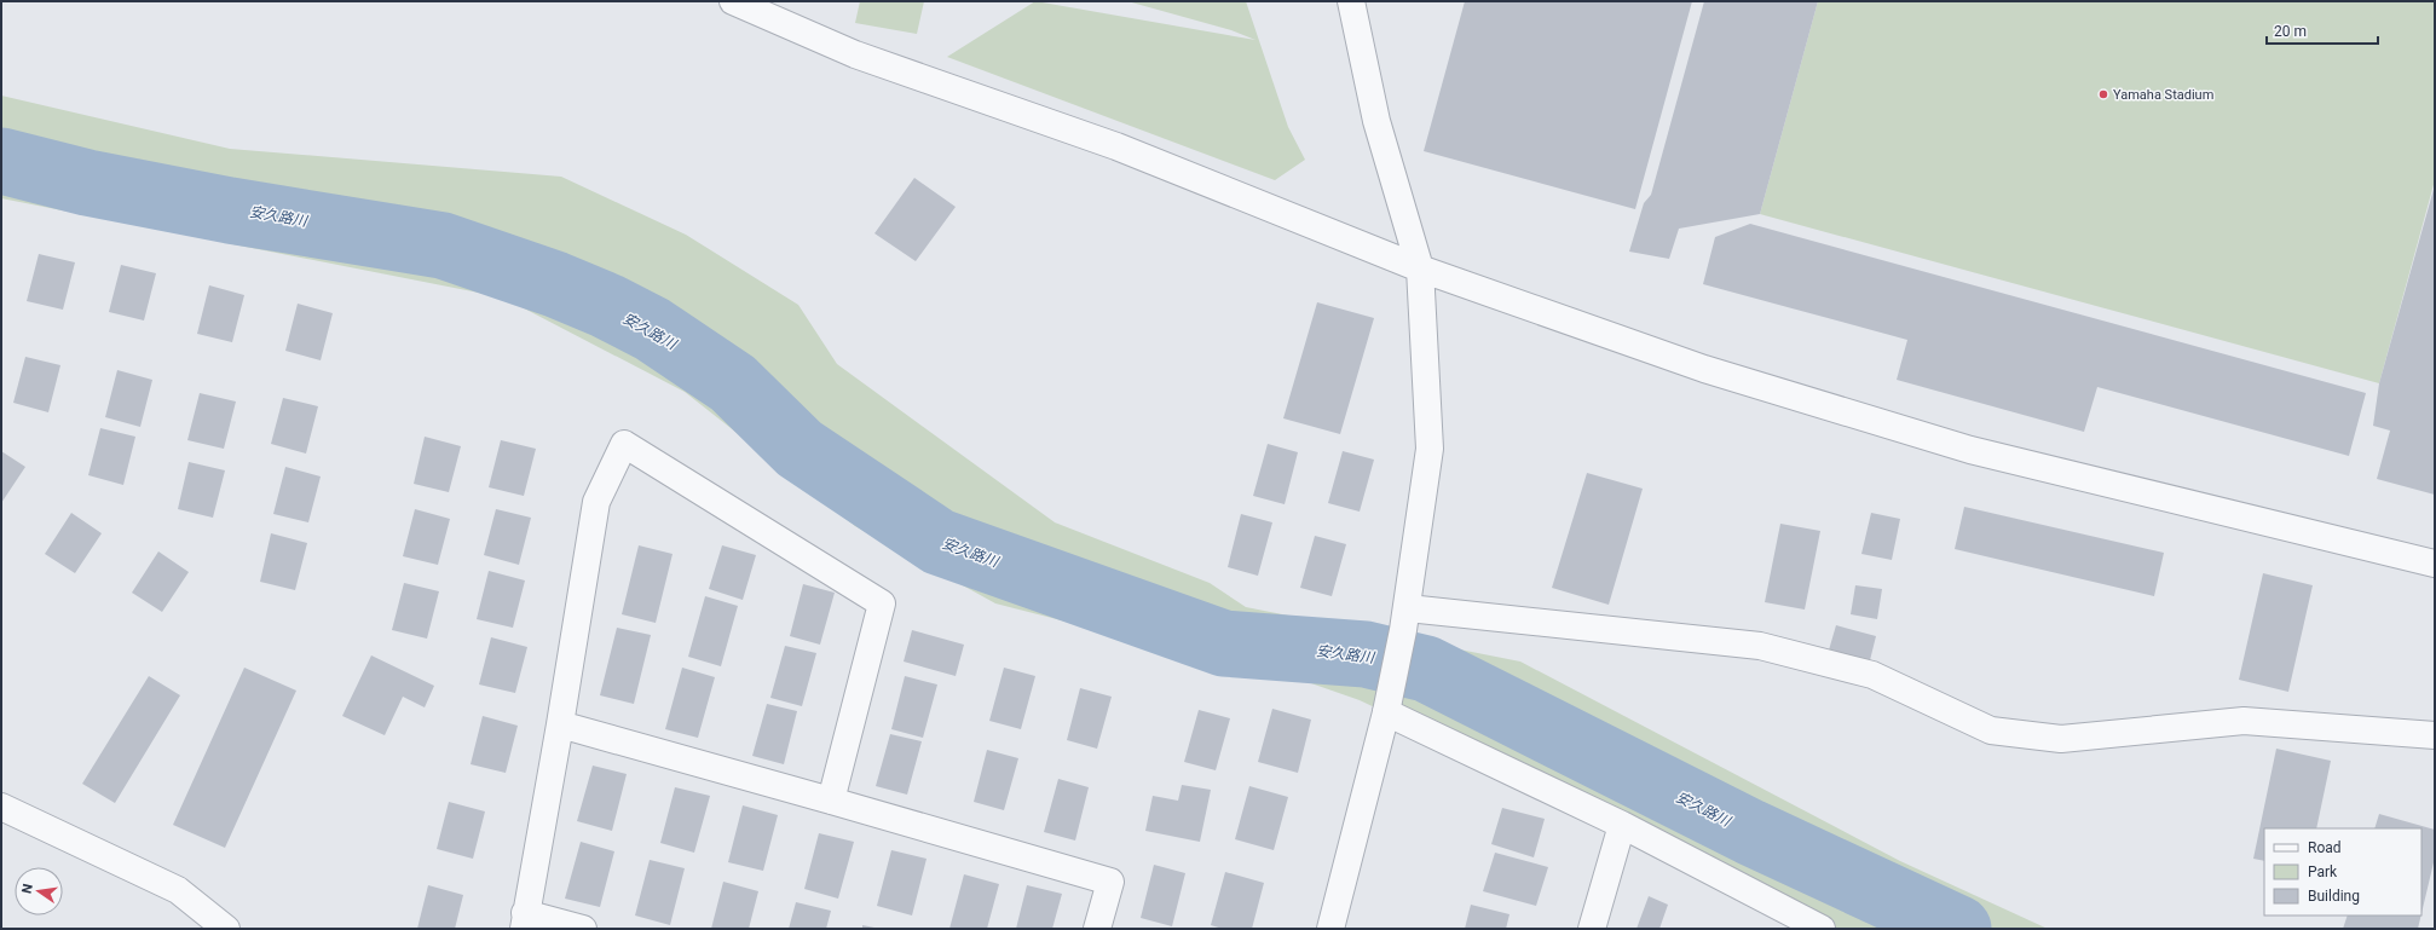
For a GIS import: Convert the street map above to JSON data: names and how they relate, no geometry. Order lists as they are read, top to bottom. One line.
{"water":["安久路川"],"places":["Yamaha Stadium"],"legend":["Road","Park","Building"],"scale_bar":"20 m","north":"left"}
